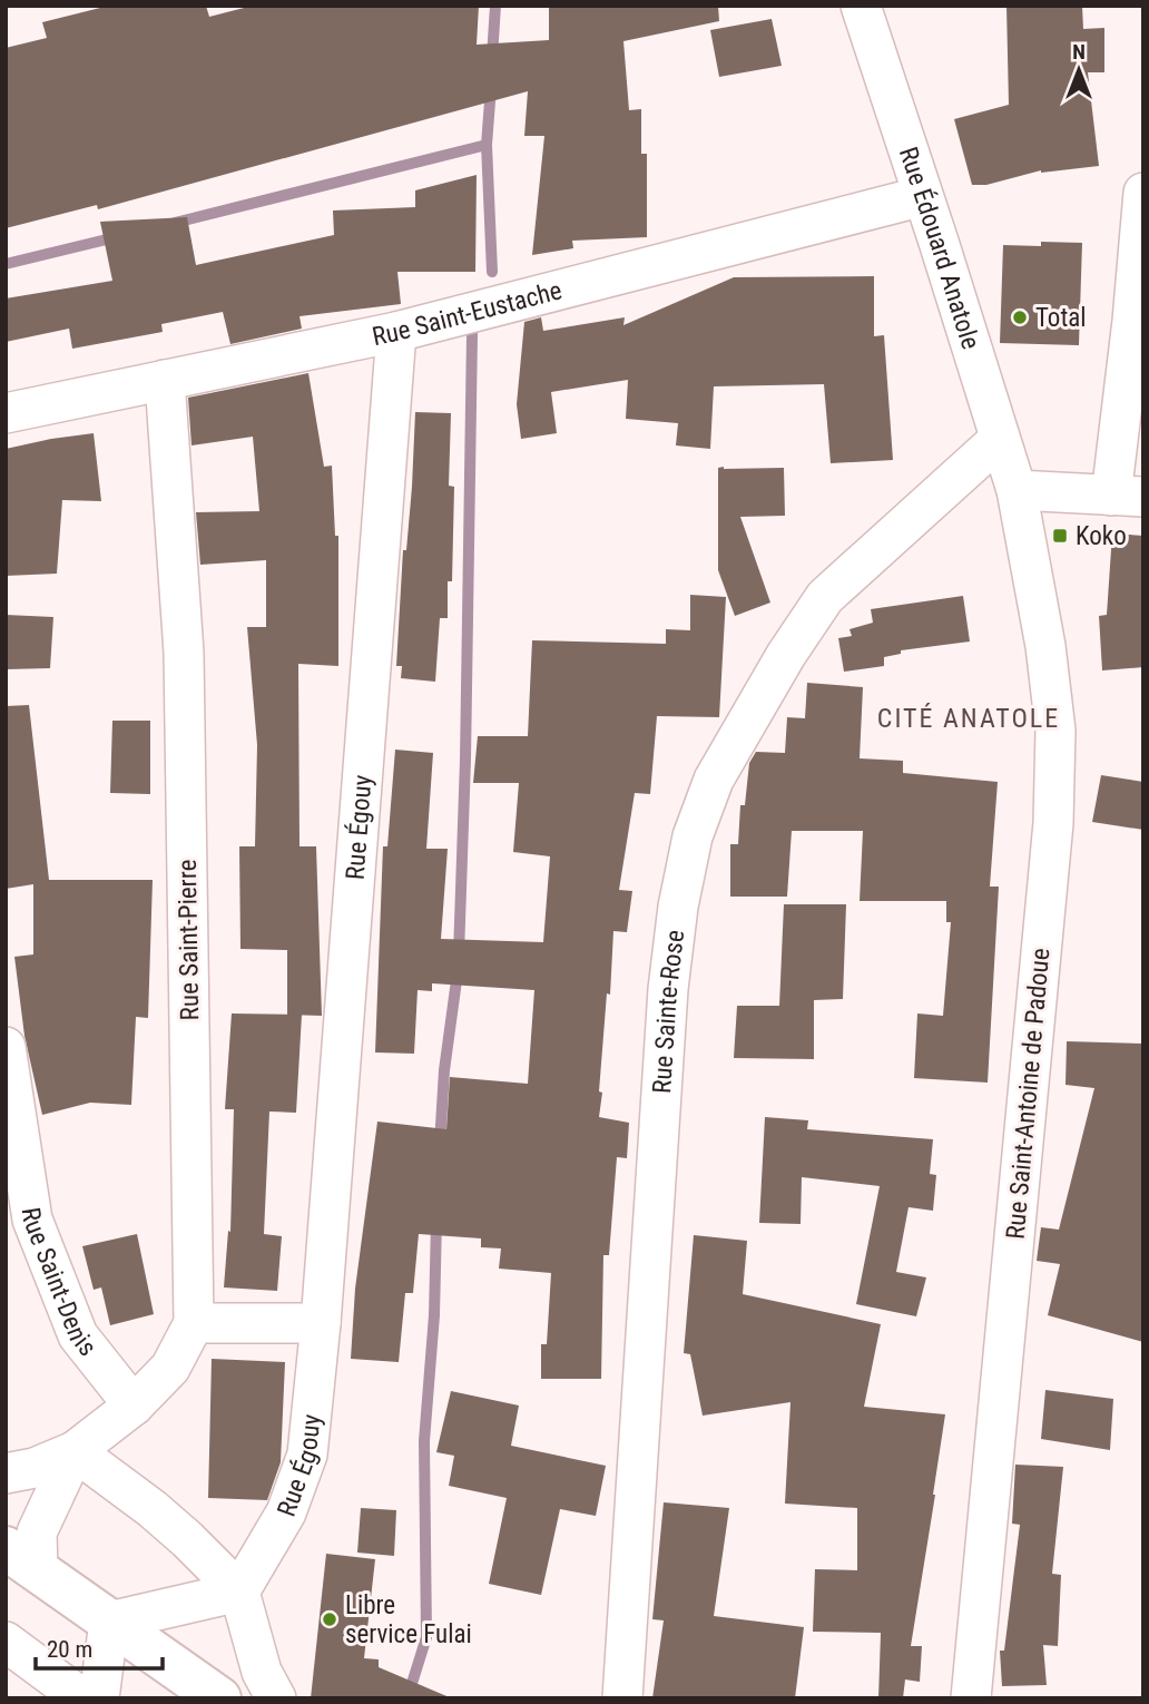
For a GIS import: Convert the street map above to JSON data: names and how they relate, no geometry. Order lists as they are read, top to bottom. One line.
{"streets":{"street":["Rue Édouard Anatole","Rue Saint-Eustache","Rue Égouy","Rue Saint-Pierre","Rue Sainte-Rose","Rue Saint-Antoine de Padoue","Rue Saint-Denis"]},"crossings":[["Rue Édouard Anatole","Rue Saint-Eustache"],["Rue Édouard Anatole","Rue Sainte-Rose"],["Rue Édouard Anatole","Rue Saint-Antoine de Padoue"],["Rue Saint-Eustache","Rue Égouy"],["Rue Saint-Eustache","Rue Saint-Pierre"],["Rue Saint-Pierre","Rue Saint-Denis"]],"districts":["CITÉ ANATOLE"],"places":{"other":["Total","Libre service Fulai"],"transit":["Koko"]},"scale_bar":"20 m","north":"top"}
